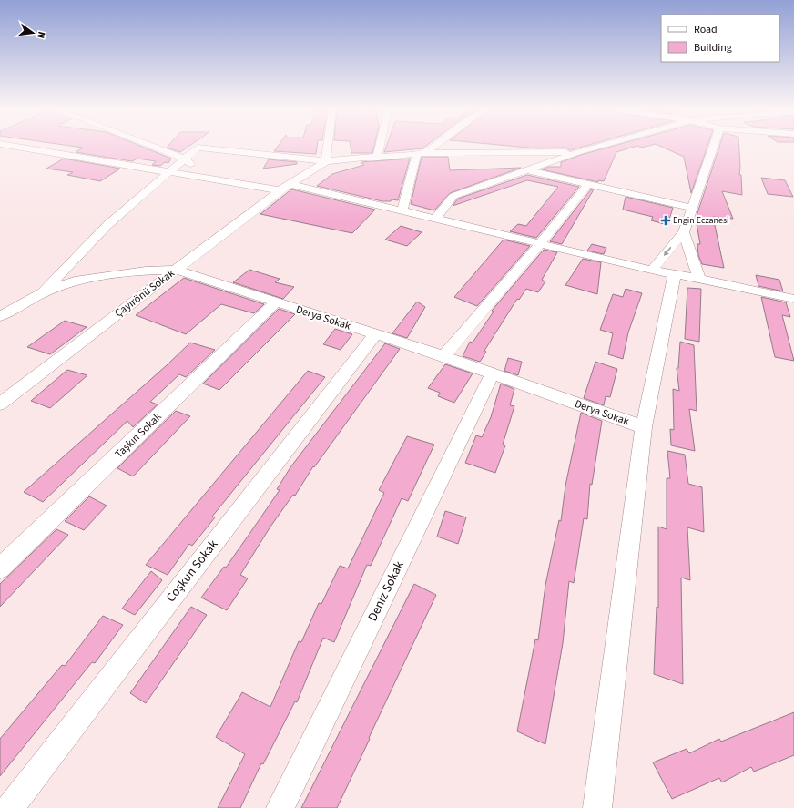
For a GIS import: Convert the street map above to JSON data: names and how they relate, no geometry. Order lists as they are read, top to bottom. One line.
{"streets":{"street":["Çayırönü Sokak","Derya Sokak","Taşkın Sokak","Coşkun Sokak","Deniz Sokak"]},"crossings":[["Çayırönü Sokak","Derya Sokak"],["Derya Sokak","Taşkın Sokak"],["Derya Sokak","Coşkun Sokak"],["Derya Sokak","Deniz Sokak"]],"places":{"health":["Engin Eczanesi"]},"legend":["Road","Building"],"north":"right"}
